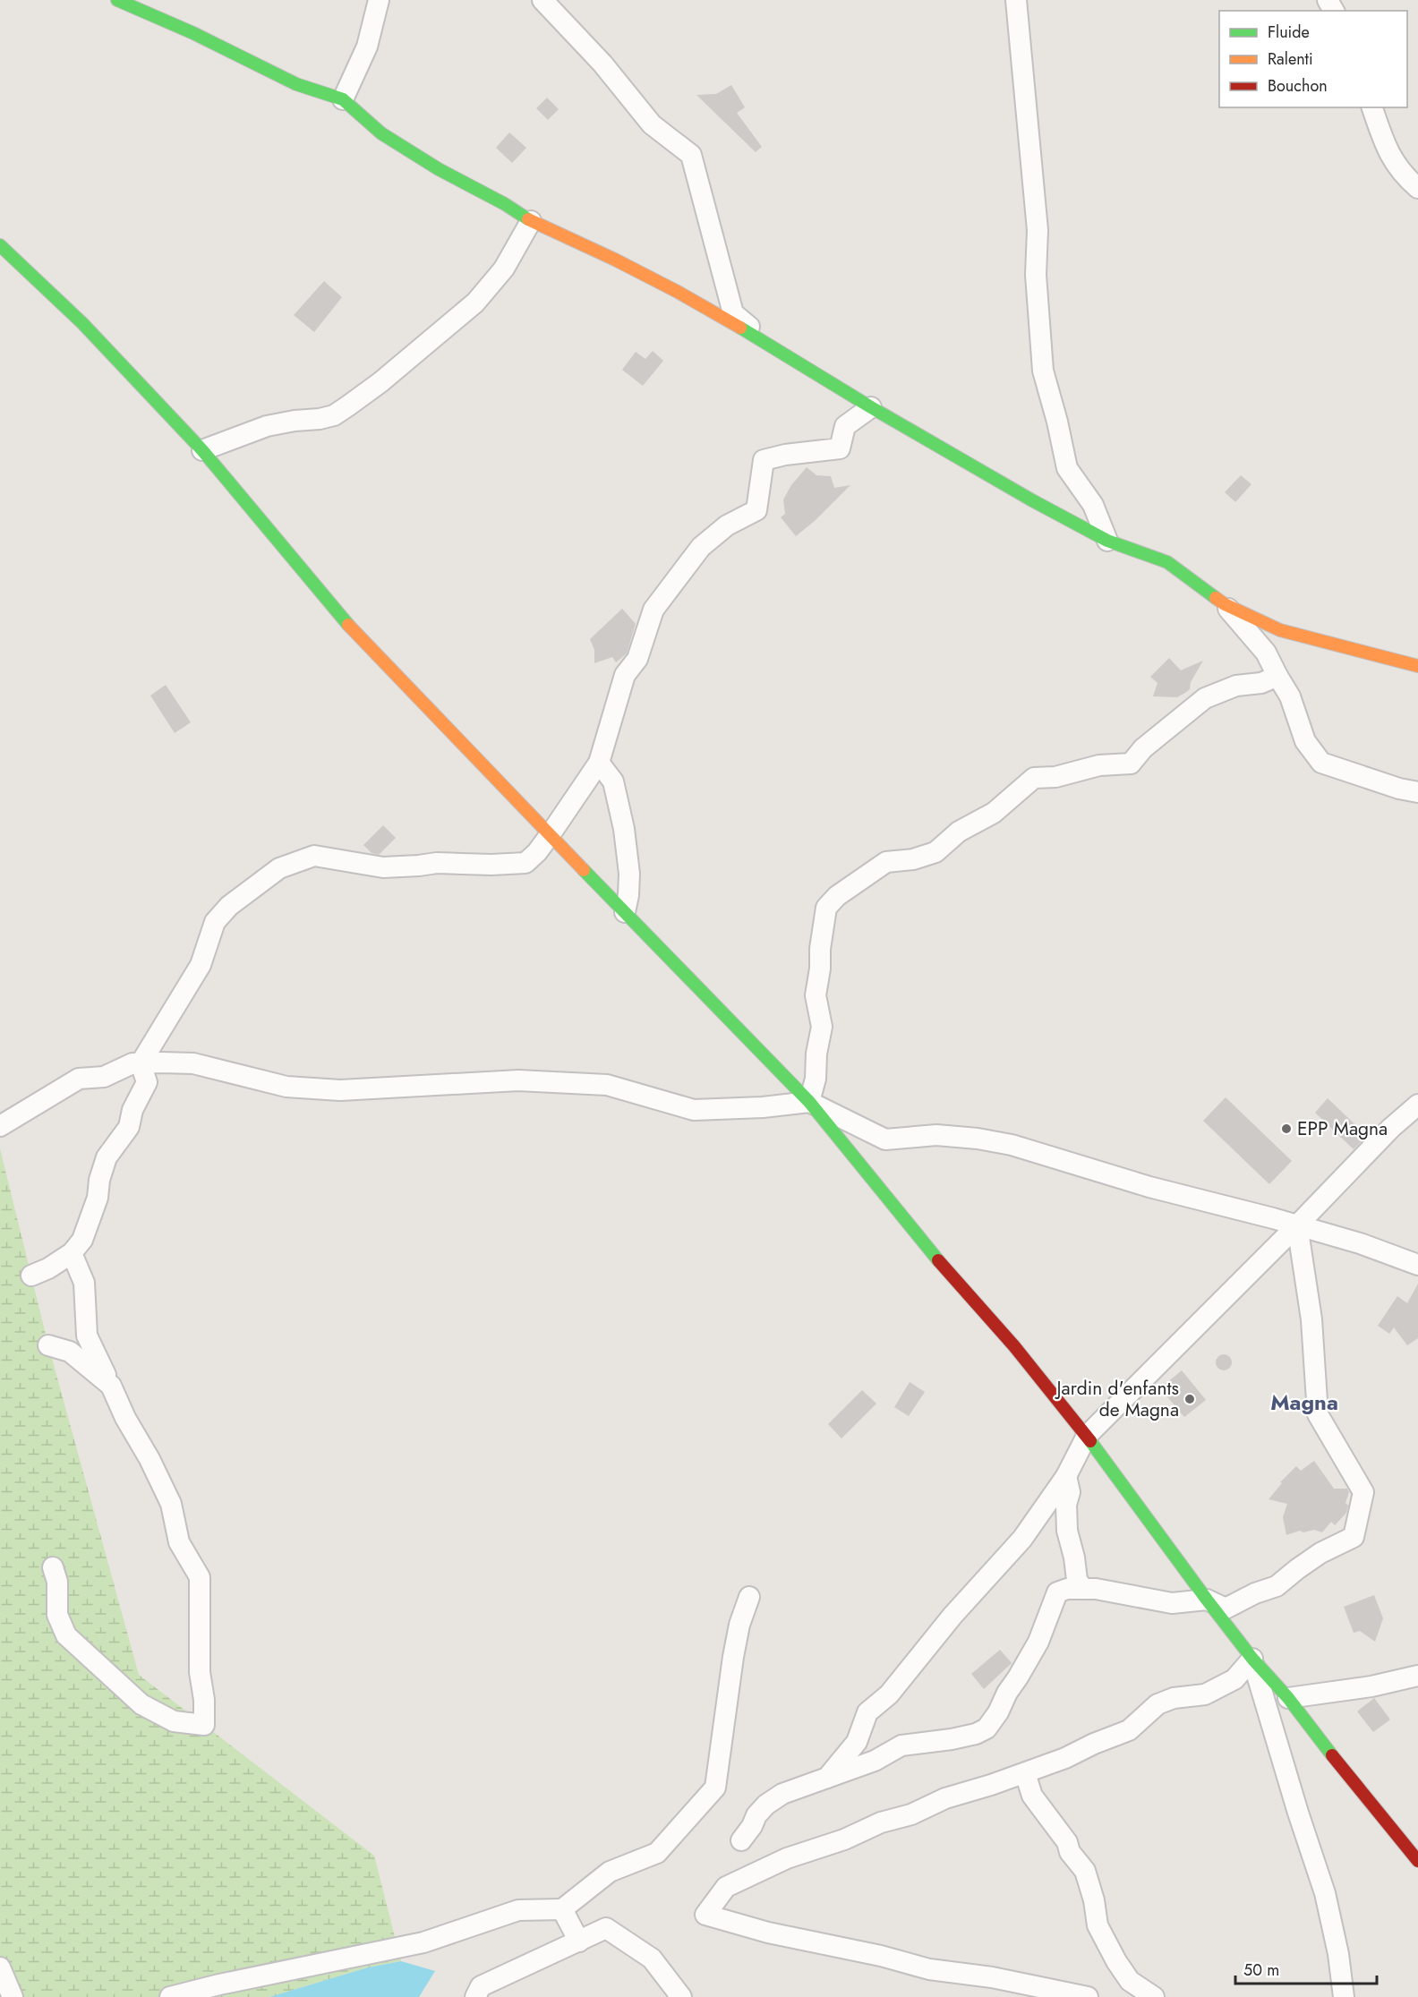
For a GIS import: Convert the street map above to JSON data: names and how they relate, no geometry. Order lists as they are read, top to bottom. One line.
{"districts":["Magna"],"places":["EPP Magna","Jardin d'enfants de Magna"],"legend":["Fluide","Ralenti","Bouchon"],"scale_bar":"50 m"}
